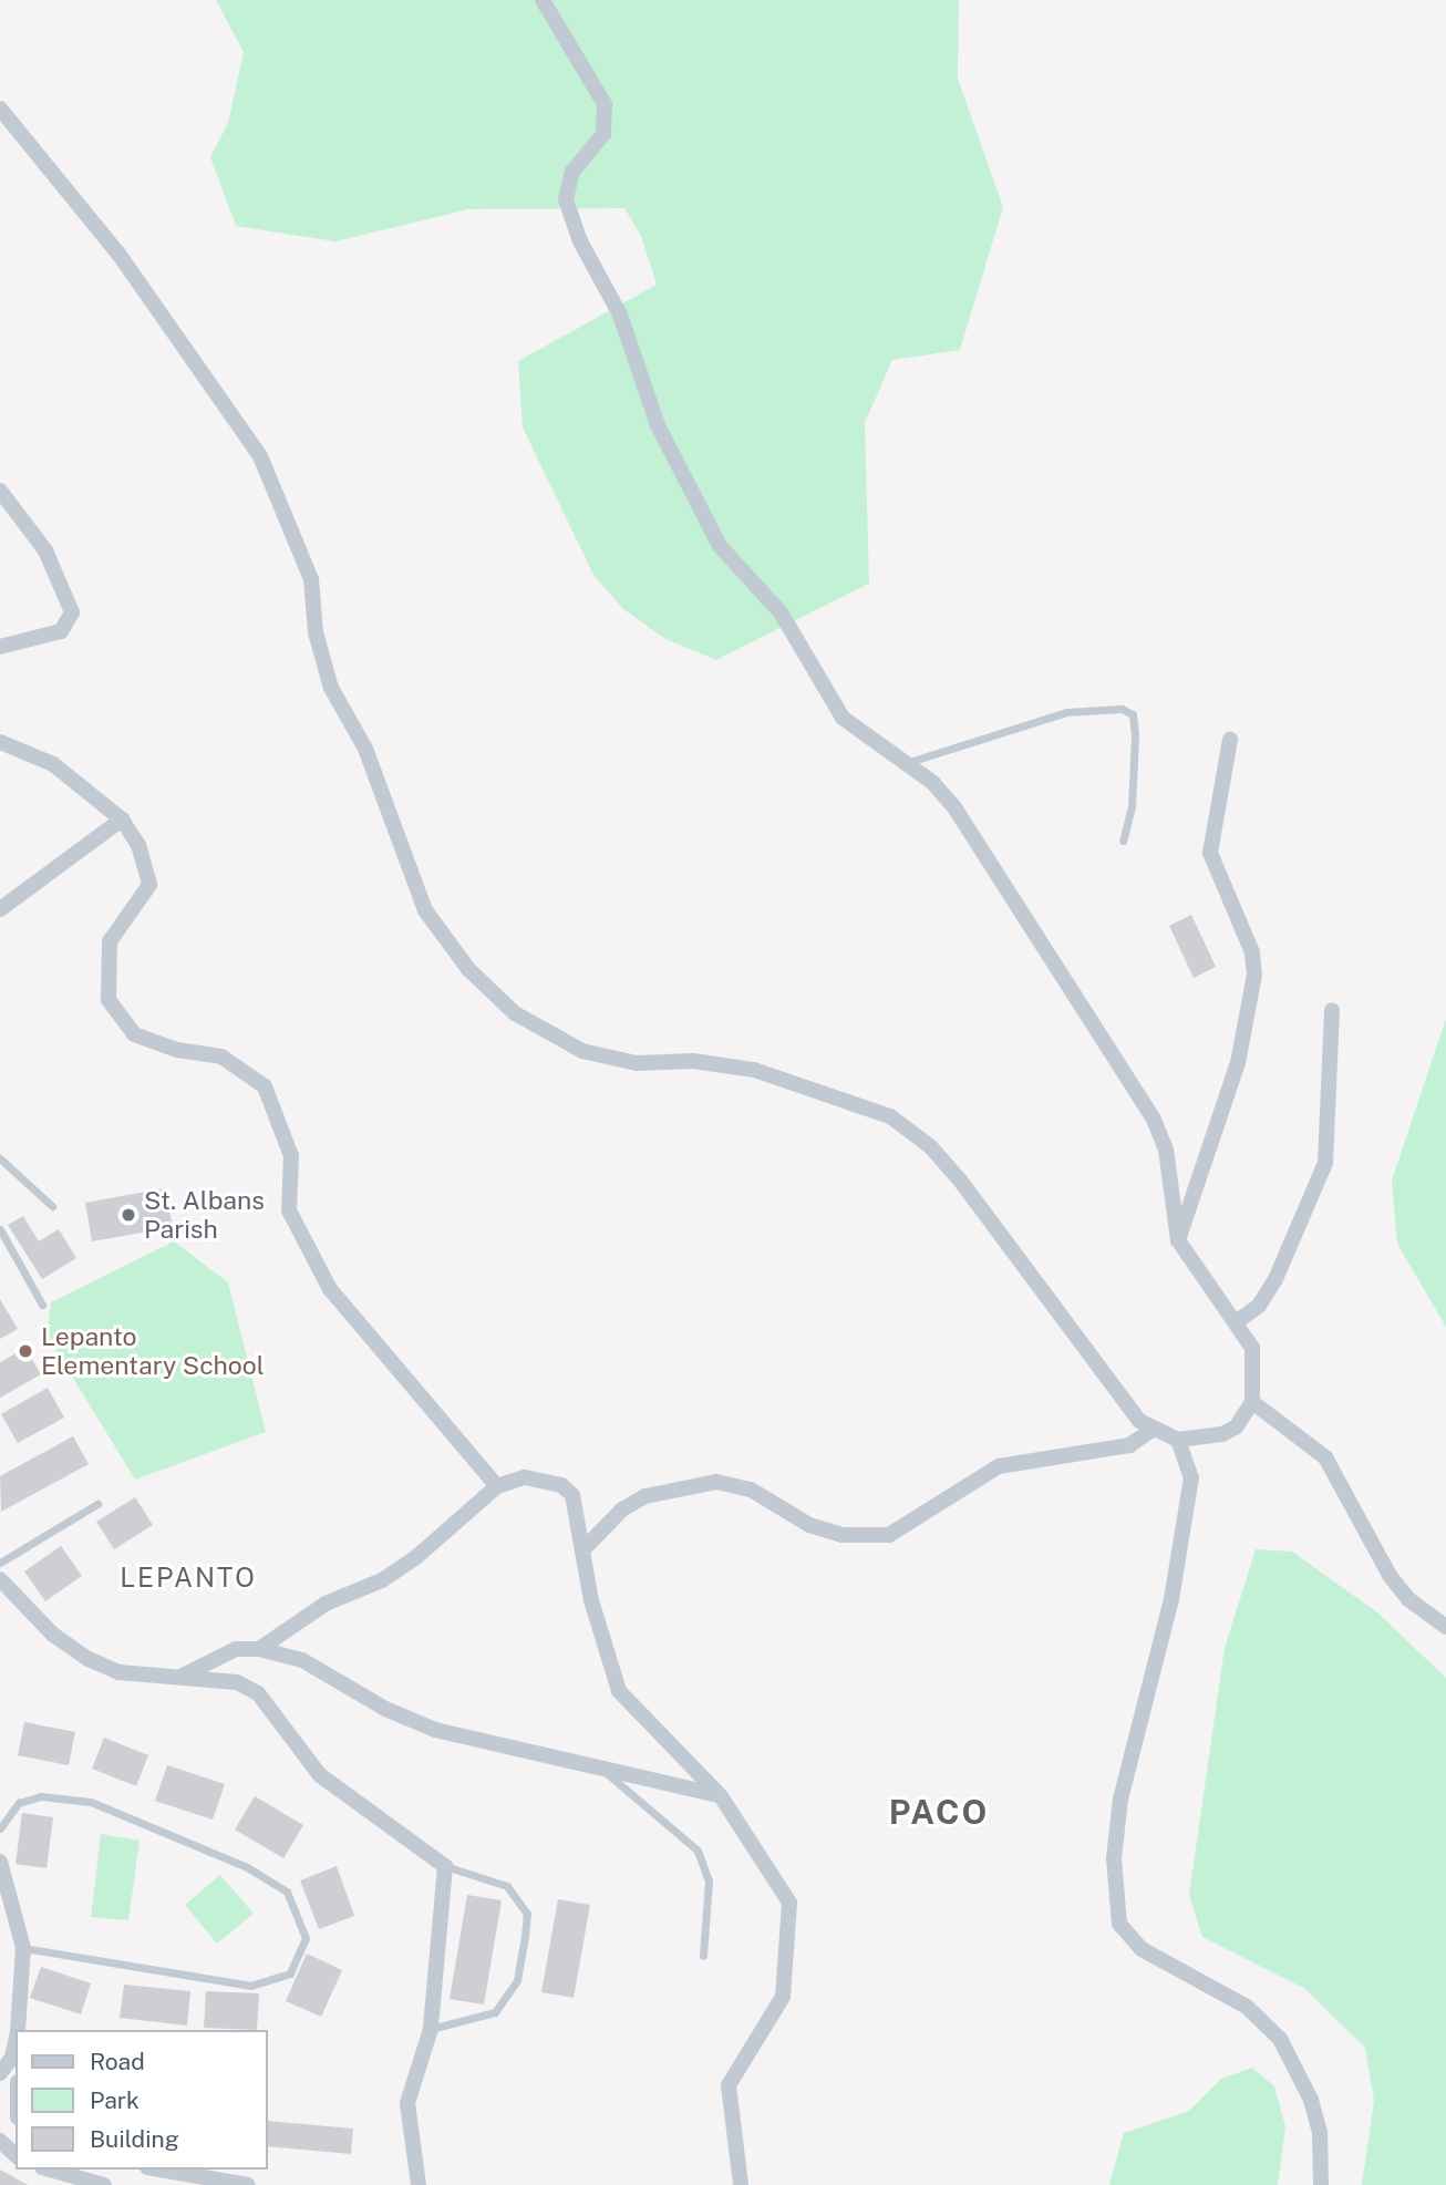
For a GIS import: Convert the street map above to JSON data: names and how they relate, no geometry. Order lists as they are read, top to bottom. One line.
{"districts":["LEPANTO","PACO"],"places":["St. Albans Parish","Lepanto Elementary School"],"legend":["Road","Park","Building"]}
